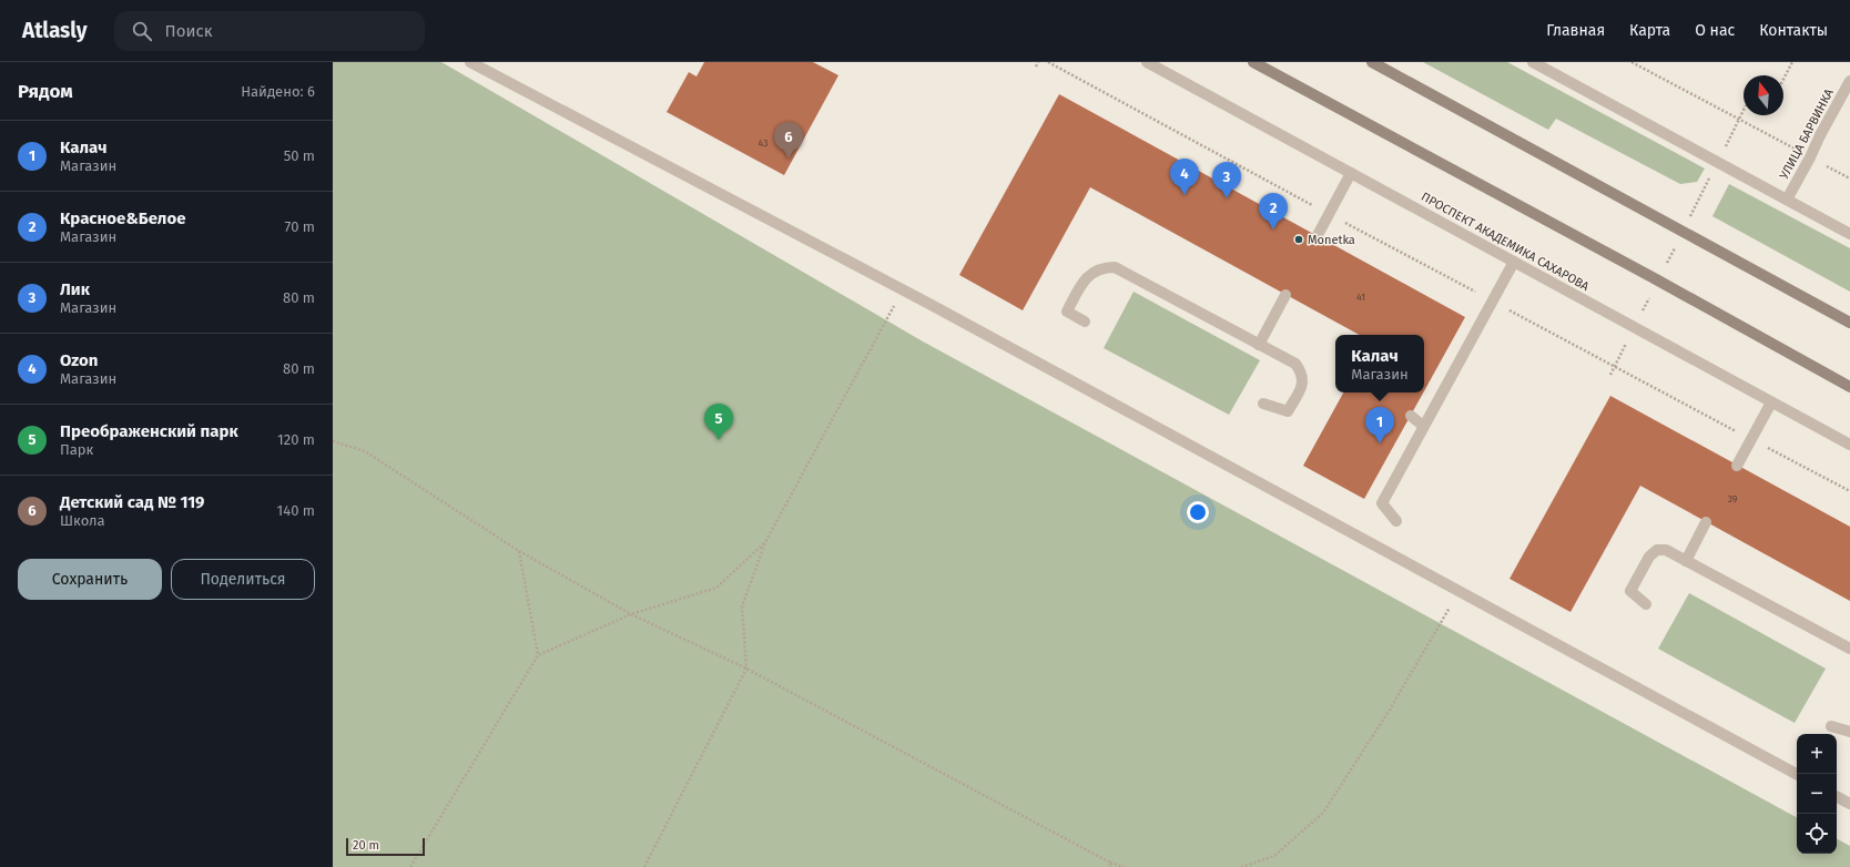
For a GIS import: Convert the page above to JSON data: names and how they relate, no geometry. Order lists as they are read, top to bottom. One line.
{"streets":{"street":["УЛИЦА БАРВИНКА","ПРОСПЕКТ АКАДЕМИКА САХАРОВА"]},"places":["Monetka"],"house_numbers":["43","41","39"],"scale_bar":"20 m","north":"top","page":{"header":"Atlasly","search":"Поиск","nav":["Главная","Карта","О нас","Контакты"],"heading":["Рядом","Найдено: 6"],"list":[{"mark":"1","name":"Калач","note":"Магазин","value":"50 m"},{"mark":"2","name":"Красное&Белое","note":"Магазин","value":"70 m"},{"mark":"3","name":"Лик","note":"Магазин","value":"80 m"},{"mark":"4","name":"Ozon","note":"Магазин","value":"80 m"},{"mark":"5","name":"Преображенский парк","note":"Парк","value":"120 m"},{"mark":"6","name":"Детский сад № 119","note":"Школа","value":"140 m"}],"pins":["6","4","3","2","5","1"],"popup":["Калач","Магазин"],"buttons":["Сохранить","Поделиться"],"map_buttons":["+","−"],"scale":"20 m"}}
